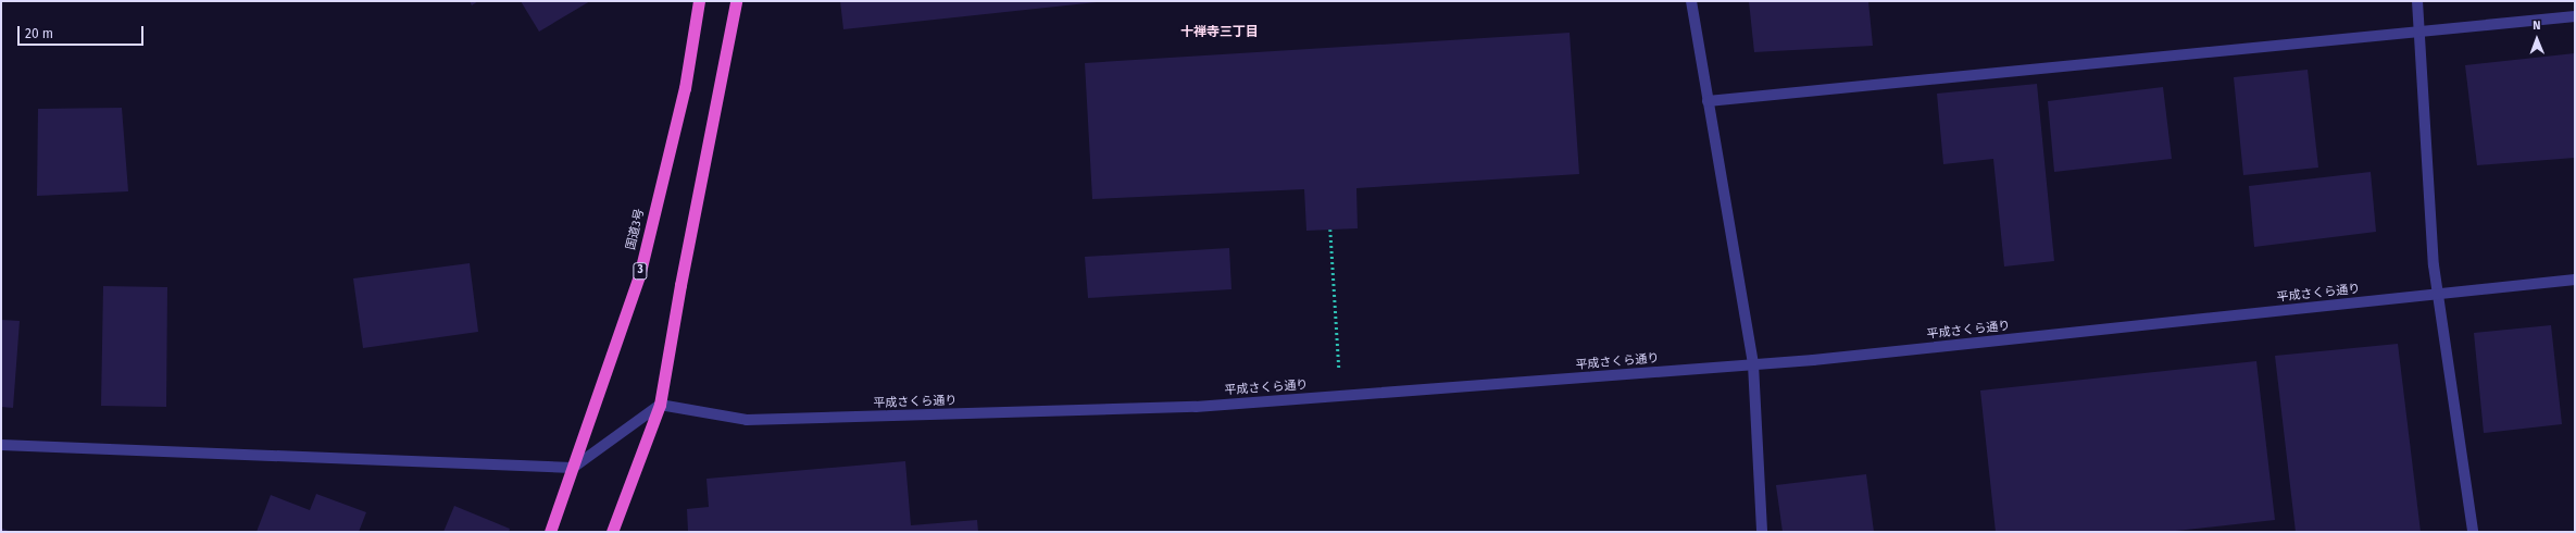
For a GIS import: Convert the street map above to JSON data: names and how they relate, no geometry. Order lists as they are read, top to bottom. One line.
{"streets":{"highway":["国道3号","3"],"street":["平成さくら通り"]},"districts":["十禅寺三丁目"],"scale_bar":"20 m","north":"top"}
